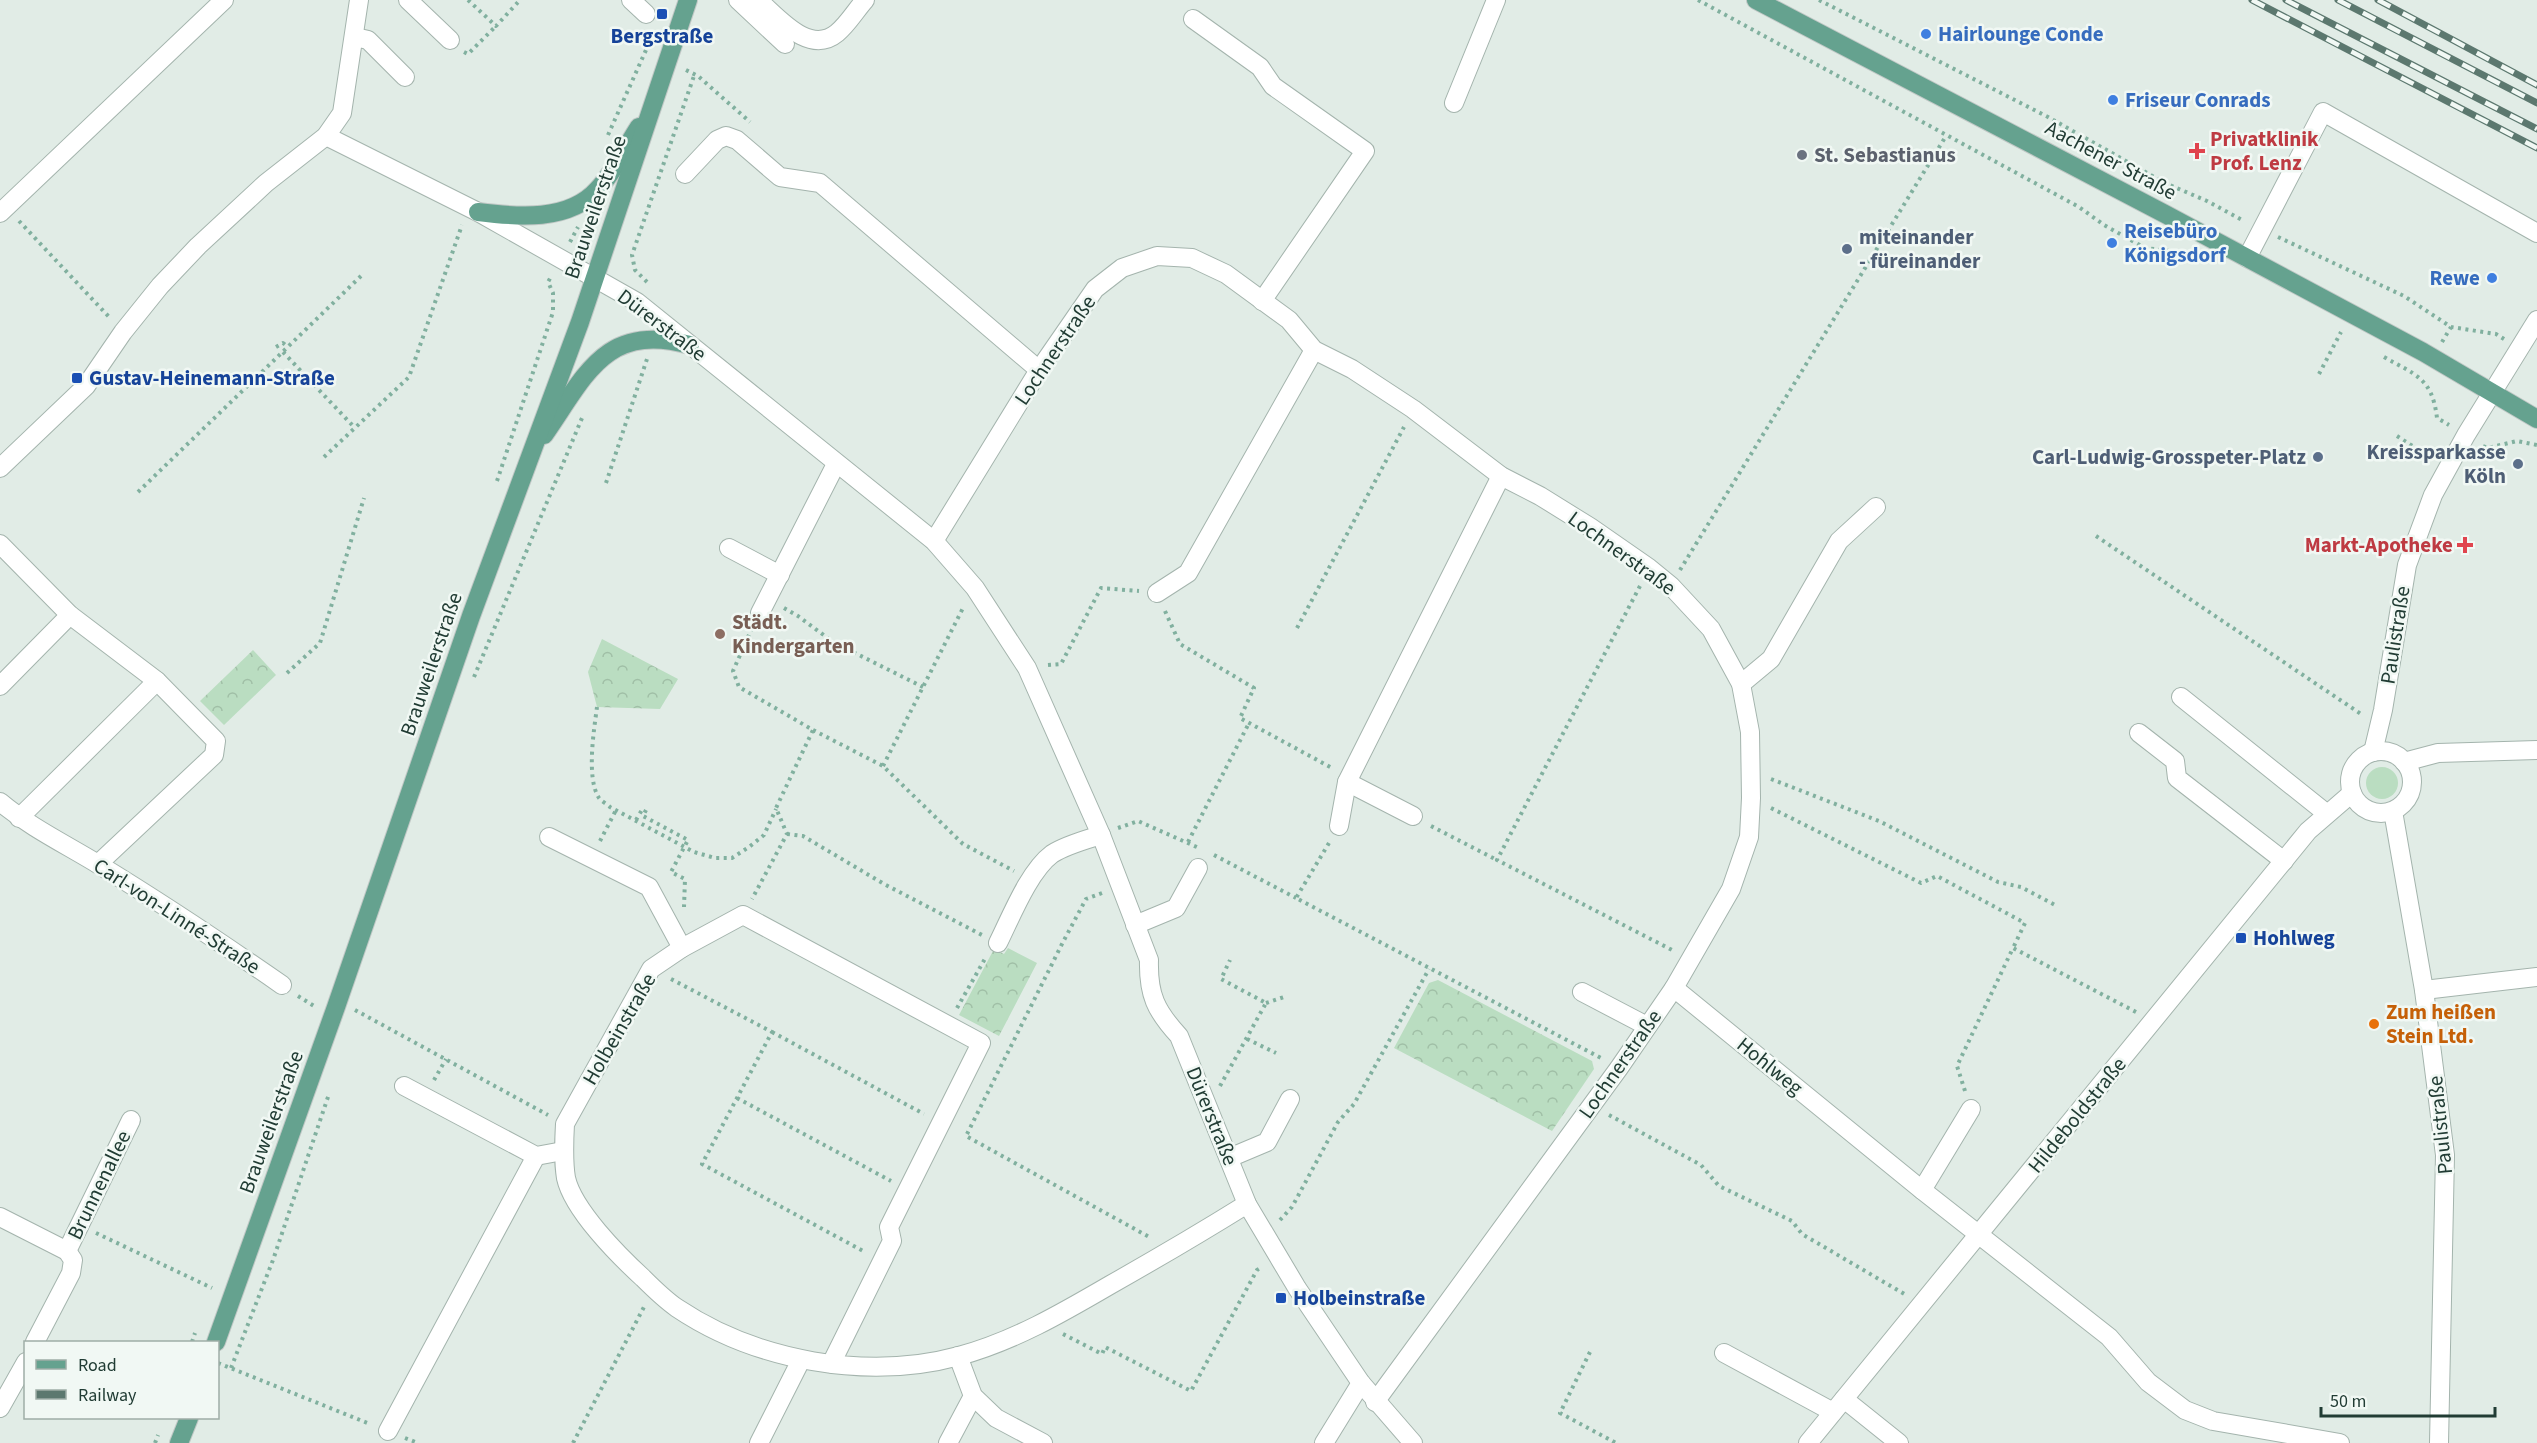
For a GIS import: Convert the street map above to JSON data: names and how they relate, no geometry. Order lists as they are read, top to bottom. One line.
{"streets":{"main road":["Aachener Straße","Brauweilerstraße"],"street":["Dürerstraße","Lochnerstraße","Paulistraße","Carl-von-Linné-Straße","Holbeinstraße","Hohlweg","Hildeboldstraße","Brunnenallee"]},"crossings":[["Aachener Straße","Paulistraße"],["Brauweilerstraße","Dürerstraße"],["Dürerstraße","Lochnerstraße"],["Dürerstraße","Holbeinstraße"],["Lochnerstraße","Hohlweg"],["Paulistraße","Hildeboldstraße"],["Hohlweg","Hildeboldstraße"]],"places":{"transit":["Bergstraße","Gustav-Heinemann-Straße","Hohlweg","Holbeinstraße"],"other":["Hairlounge Conde","Friseur Conrads","St. Sebastianus","Reisebüro Königsdorf","miteinander - füreinander","Rewe","Carl-Ludwig-Grosspeter-Platz","Kreissparkasse Köln","Städt. Kindergarten","Zum heißen Stein Ltd."],"health":["Privatklinik Prof. Lenz","Markt-Apotheke"]},"legend":["Road","Railway"],"scale_bar":"50 m"}
